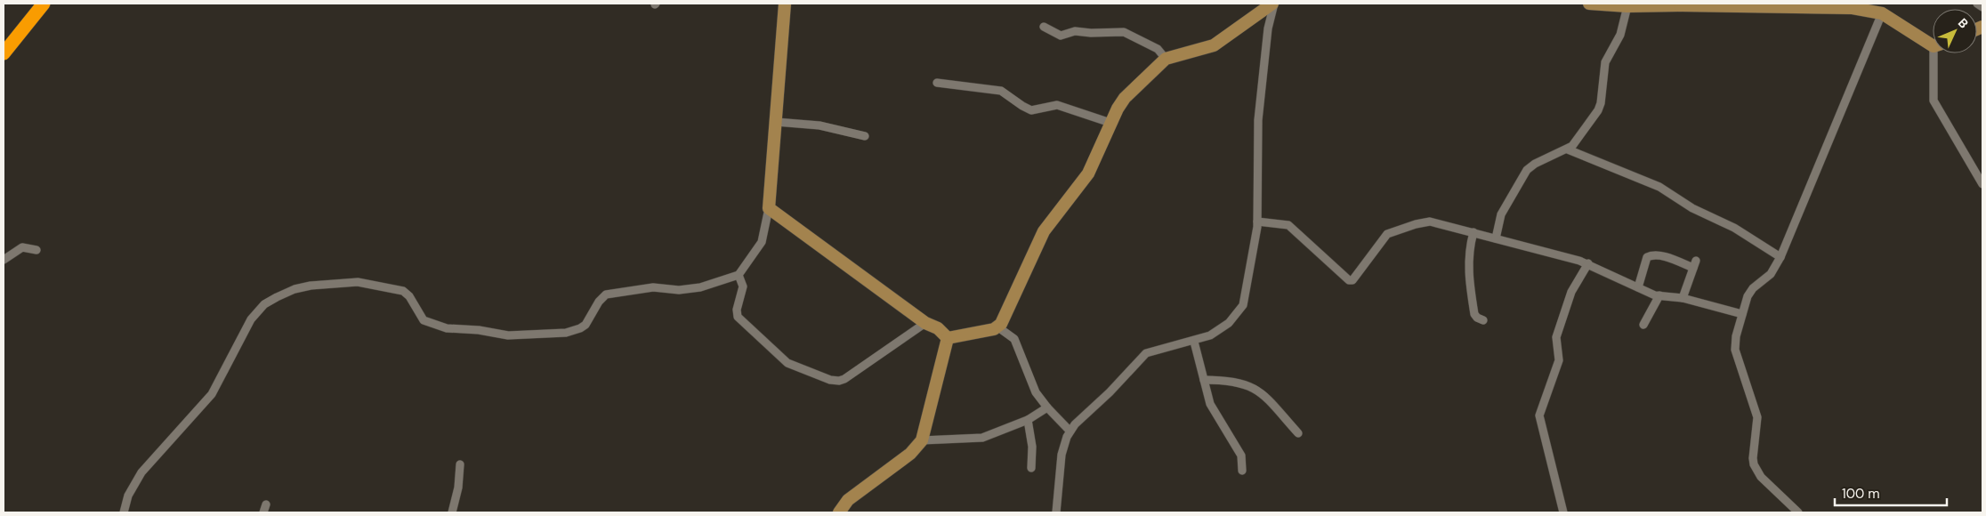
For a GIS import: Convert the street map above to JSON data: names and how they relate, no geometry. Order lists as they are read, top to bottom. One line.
{"scale_bar":"100 m","north":"top right"}
